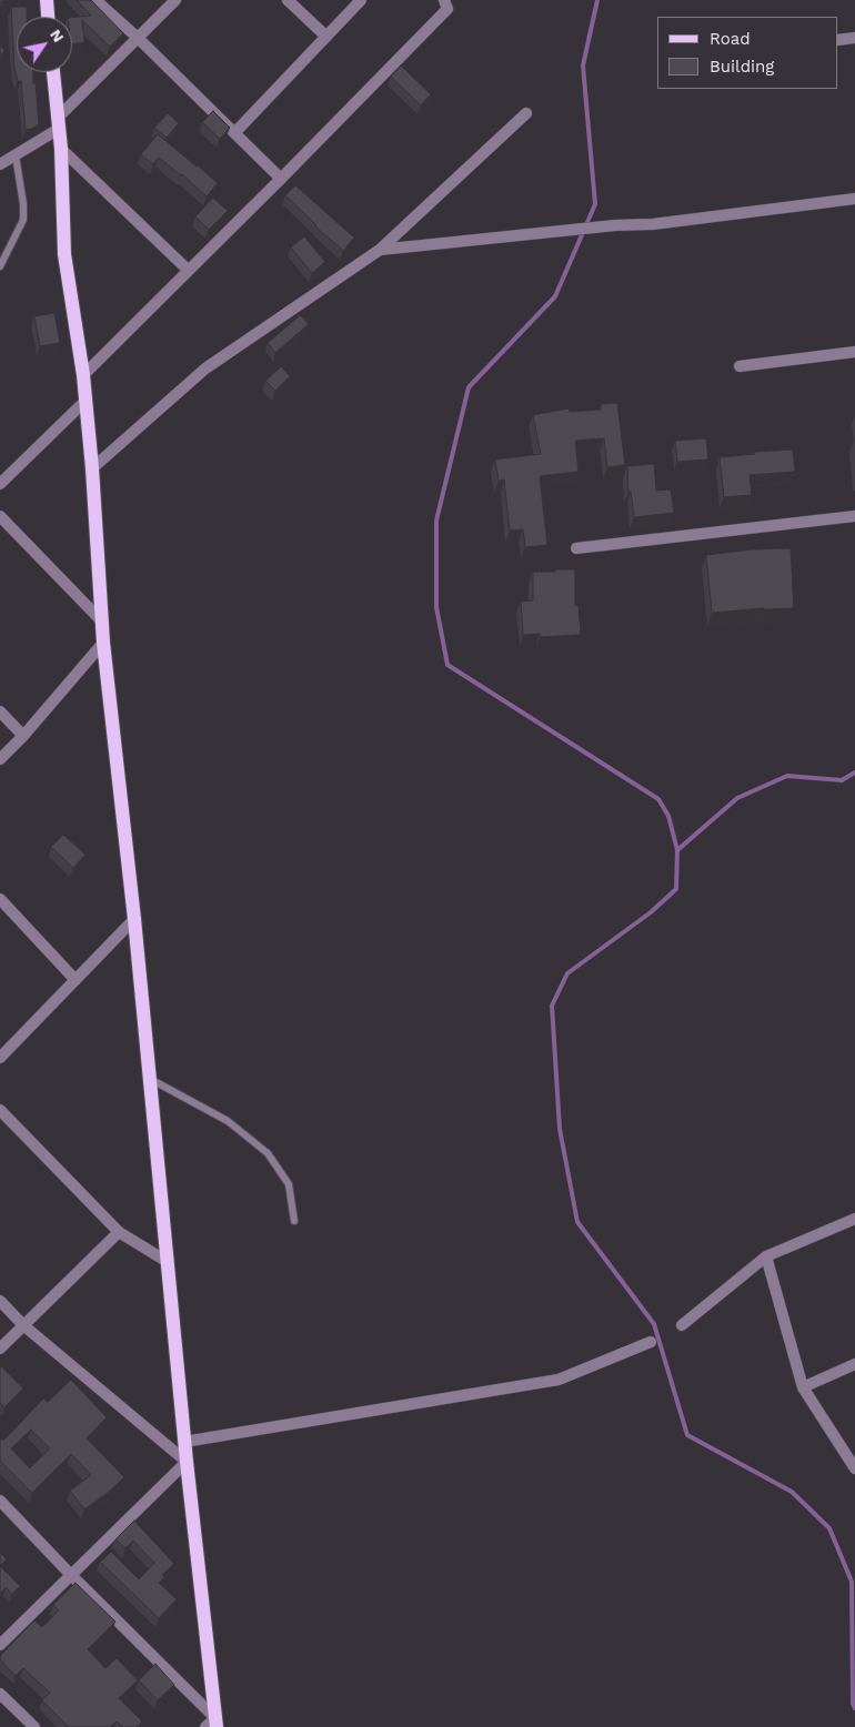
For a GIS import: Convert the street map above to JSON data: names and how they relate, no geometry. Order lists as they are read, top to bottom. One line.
{"legend":["Road","Building"],"north":"top right"}
